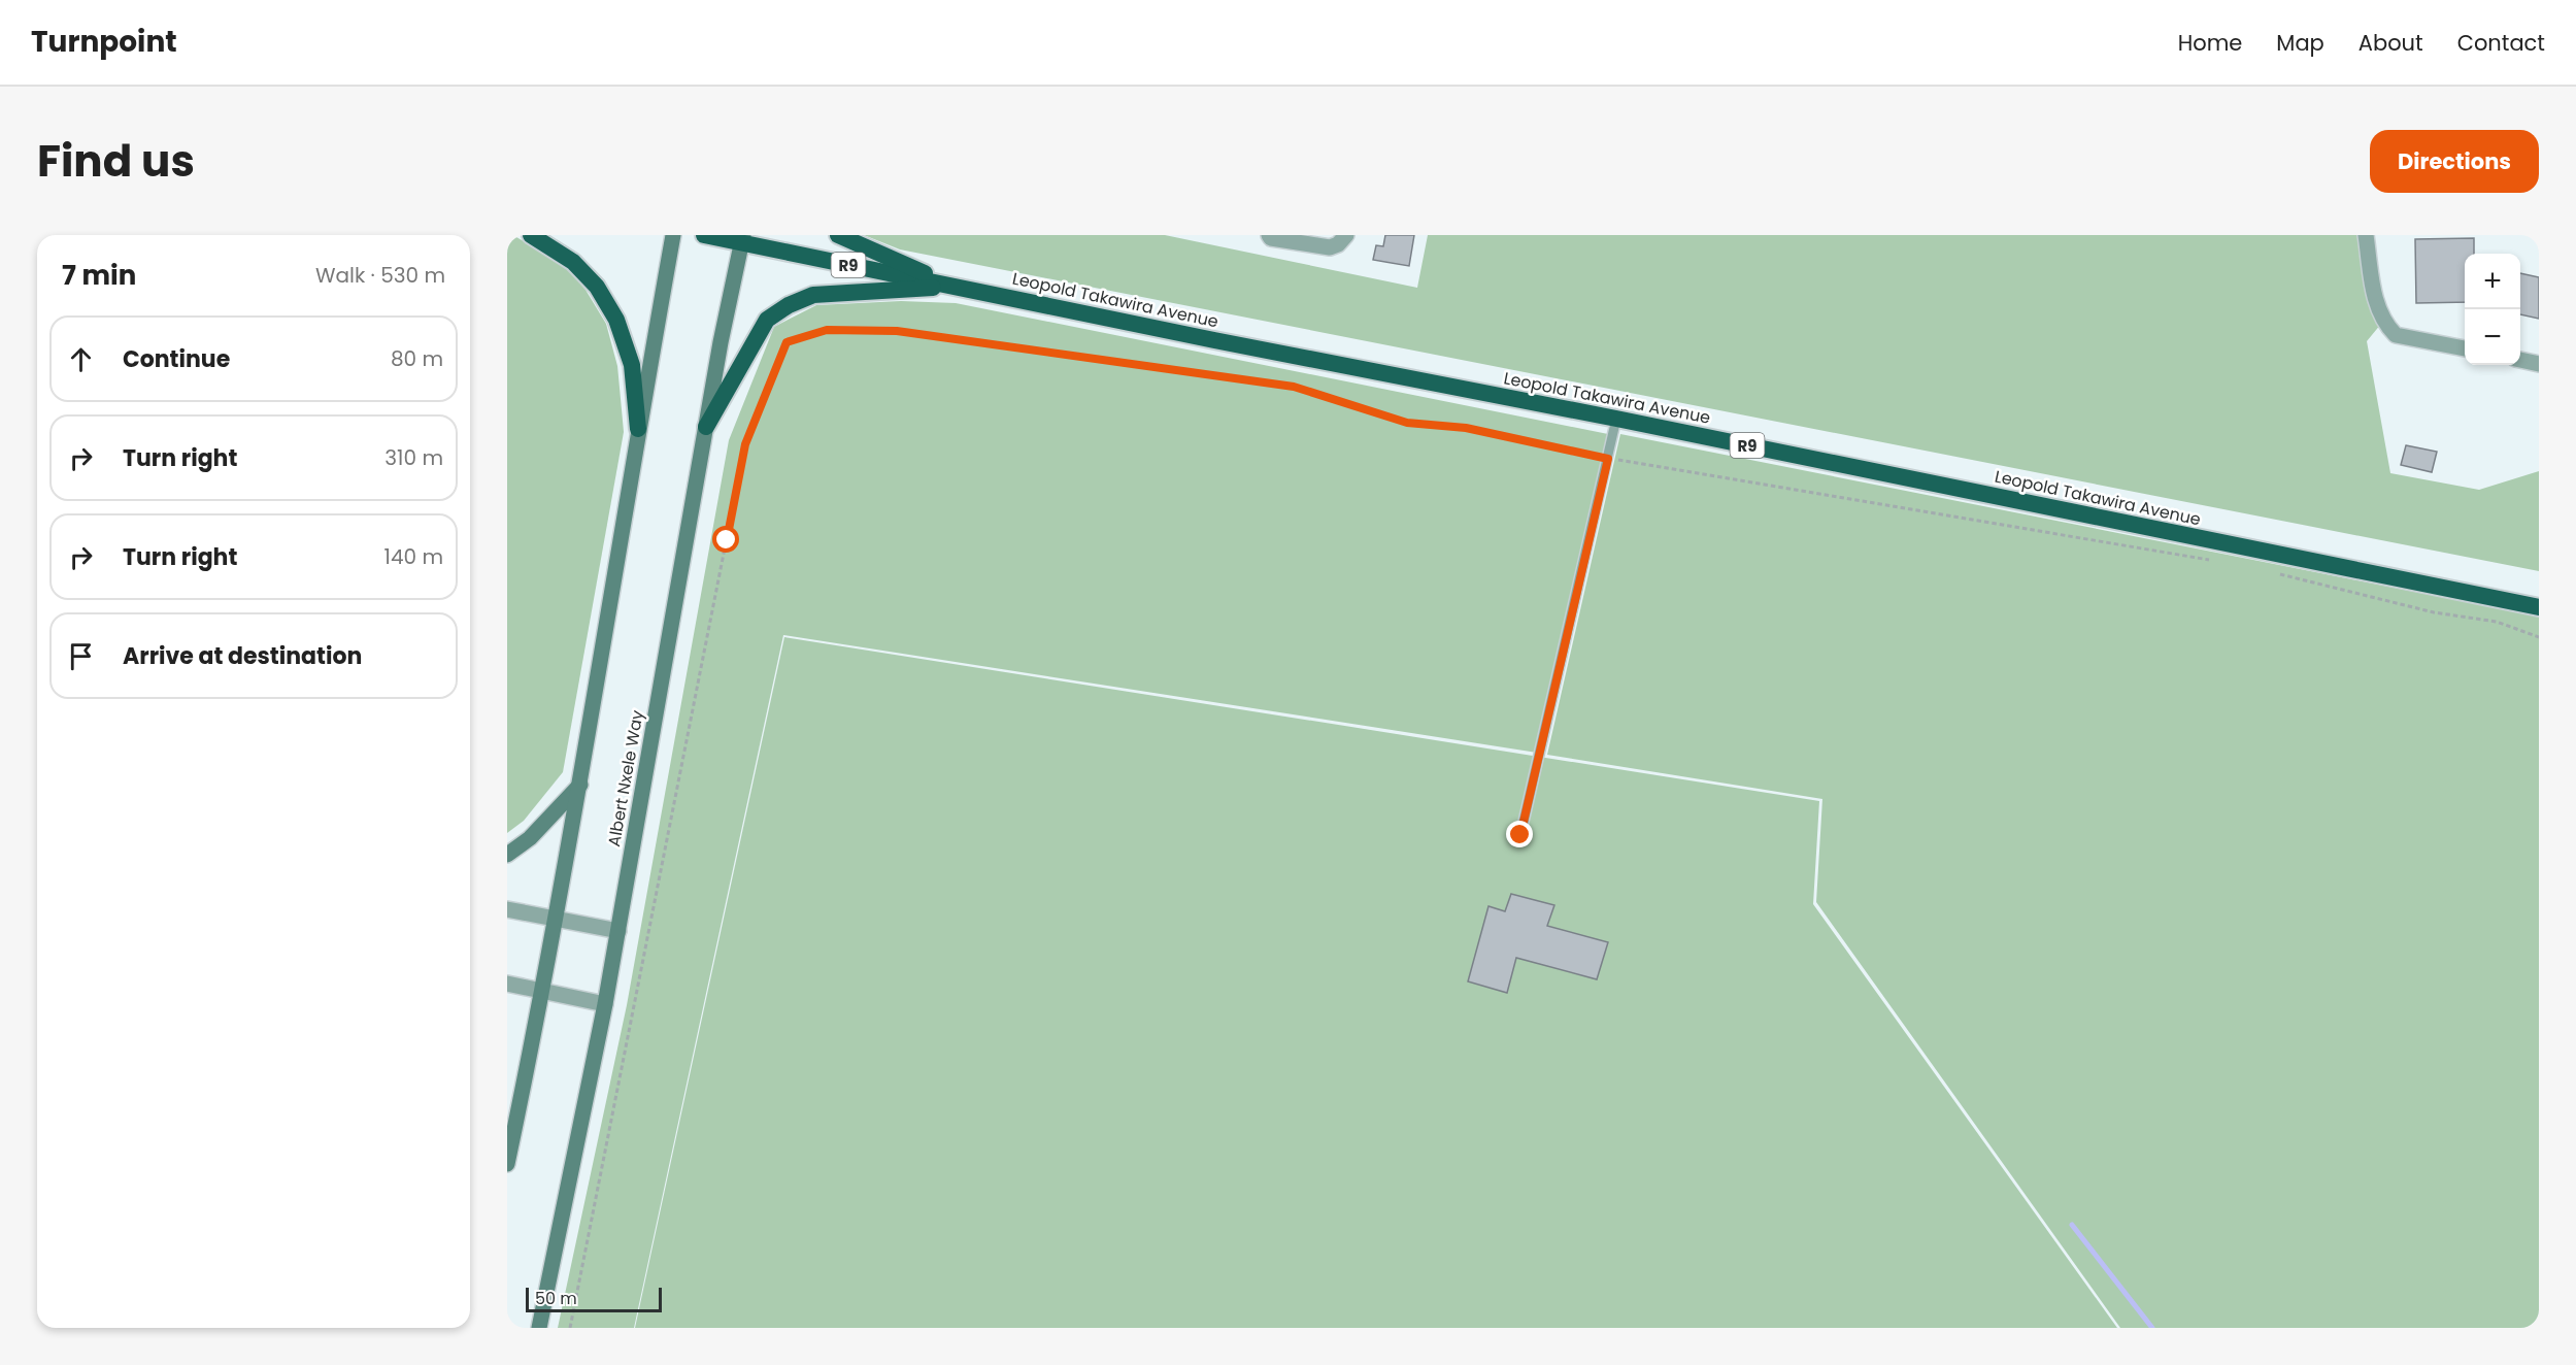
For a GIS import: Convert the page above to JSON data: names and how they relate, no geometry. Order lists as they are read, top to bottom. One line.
{"streets":{"highway":["R9","Leopold Takawira Avenue"],"main road":["Albert Nxele Way"]},"crossings":[["Leopold Takawira Avenue","Albert Nxele Way"]],"scale_bar":"50 m","page":{"header":"Turnpoint","nav":["Home","Map","About","Contact"],"title":"Find us","buttons":"Directions","heading":["7 min","Walk · 530 m"],"map_buttons":["+","−"],"list":[["Continue","80 m"],["Turn right","310 m"],["Turn right","140 m"],"Arrive at destination"],"scale":"50 m"}}
